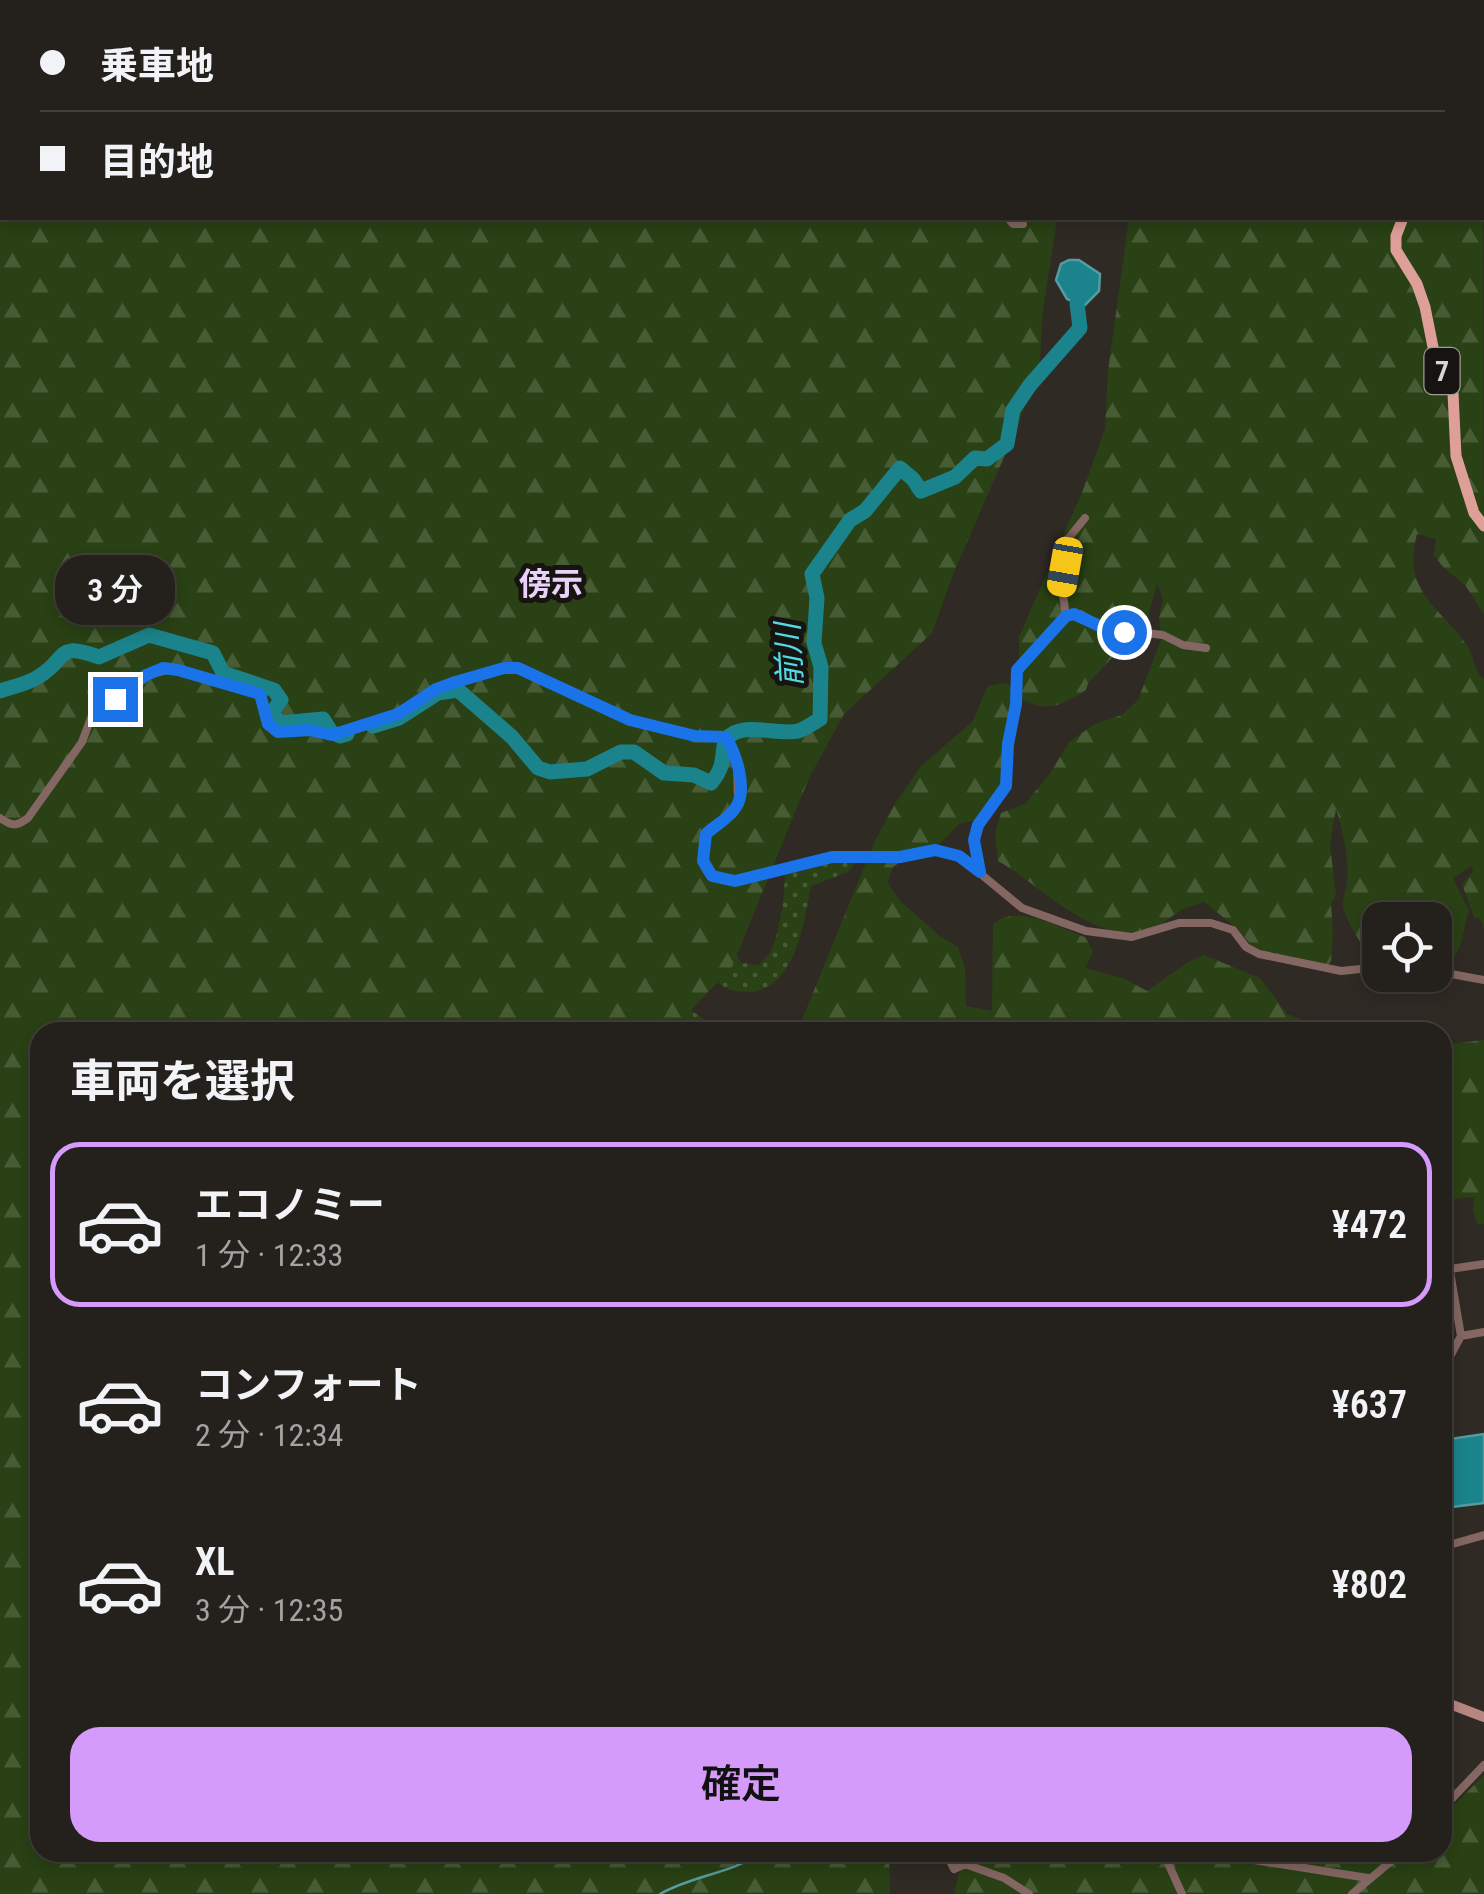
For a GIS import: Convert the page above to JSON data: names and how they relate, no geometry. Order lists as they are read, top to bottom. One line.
{"streets":{"main road":["7"]},"districts":["傍示"],"water":["前川"],"page":{"banner":["乗車地","目的地"],"bubble":"3 分","heading":"車両を選択","list":[{"name":"エコノミー","note":"1 分 · 12:33","value":"¥472"},{"name":"コンフォート","note":"2 分 · 12:34","value":"¥637"},{"name":"XL","note":"3 分 · 12:35","value":"¥802"}],"buttons":"確定"}}
